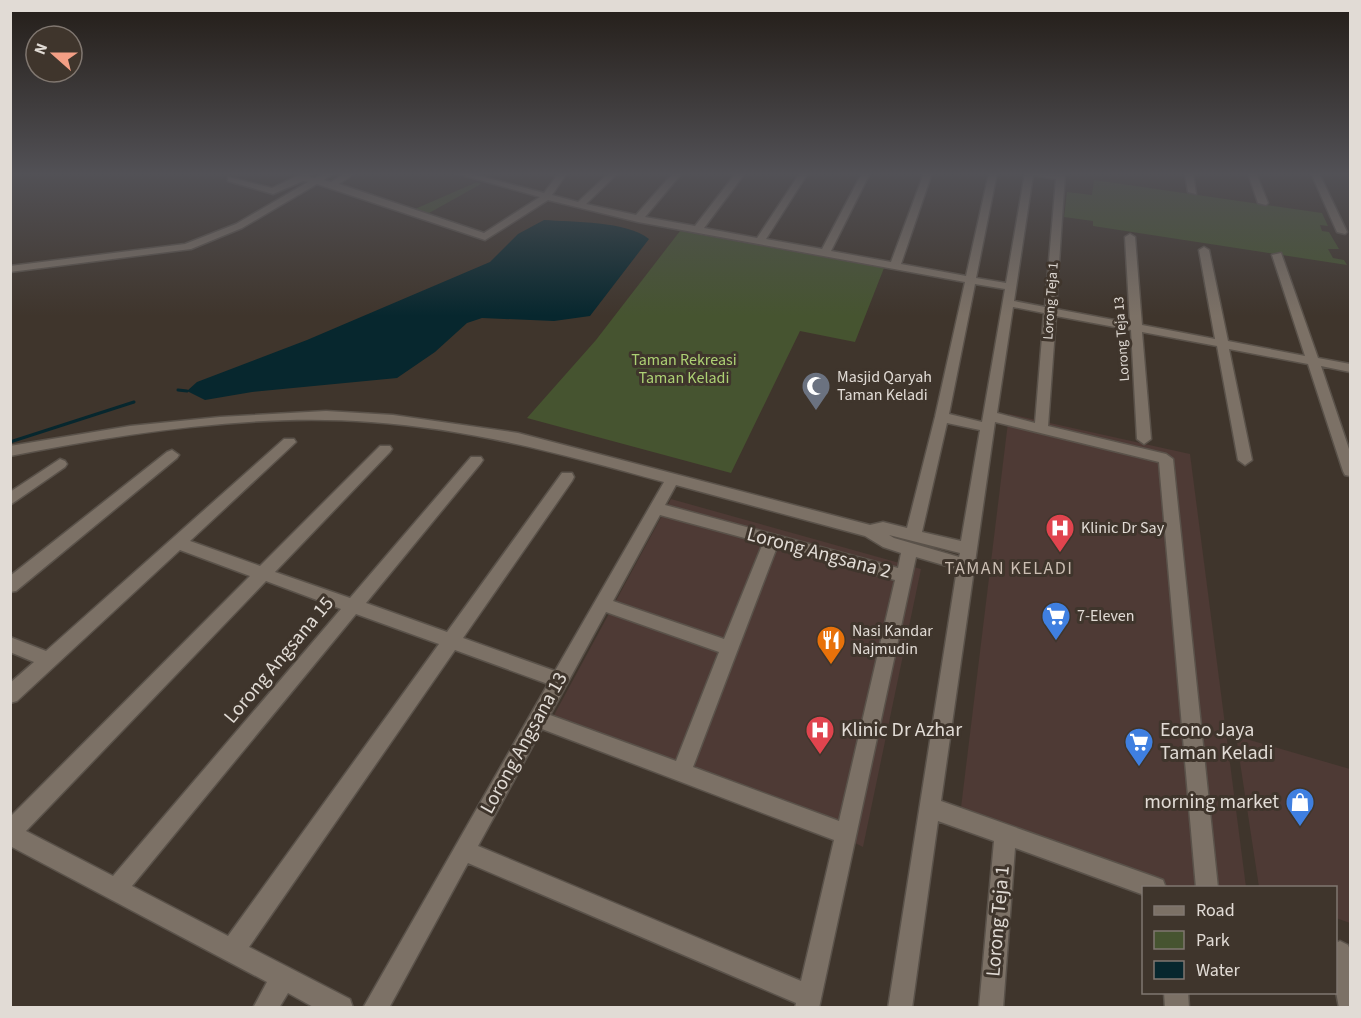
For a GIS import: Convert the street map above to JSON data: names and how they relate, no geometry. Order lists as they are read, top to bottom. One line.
{"streets":{"street":["Lorong Teja 1","Lorong Teja 13","Lorong Angsana 2","Lorong Angsana 15","Lorong Angsana 13"]},"crossings":[["Lorong Angsana 2","Lorong Angsana 13"]],"districts":["TAMAN KELADI"],"parks":["Taman Rekreasi Taman Keladi"],"places":{"mosque":["Masjid Qaryah Taman Keladi"],"hospital":["Klinic Dr Say","Klinic Dr Azhar"],"supermarket":["7-Eleven","Econo Jaya Taman Keladi"],"restaurant":["Nasi Kandar Najmudin"],"shop":["morning market"]},"legend":["Road","Park","Water"],"north":"left"}
